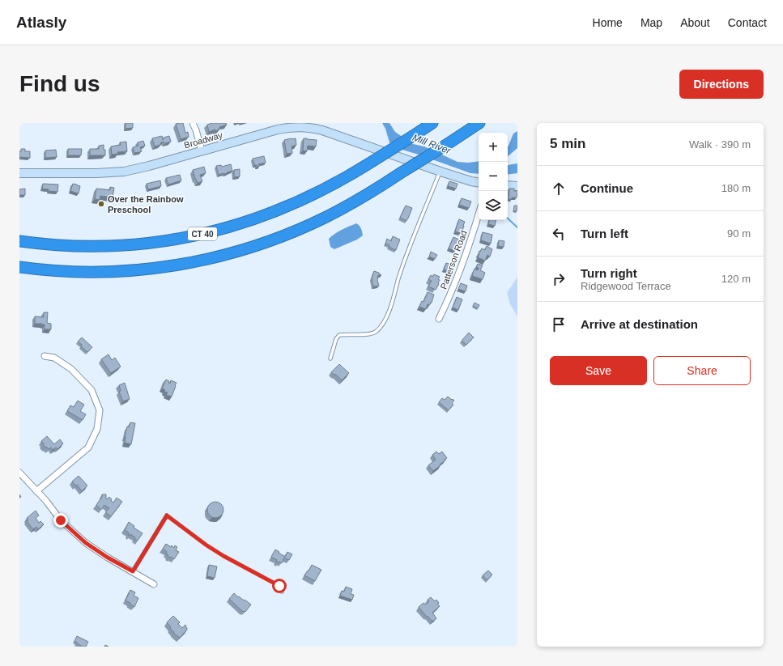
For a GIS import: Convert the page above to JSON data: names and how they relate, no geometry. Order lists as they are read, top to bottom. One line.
{"streets":{"highway":["CT 40"],"main road":["Broadway"],"street":["Patterson Road"]},"water":["Mill River"],"places":["Over the Rainbow Preschool"],"page":{"header":"Atlasly","nav":["Home","Map","About","Contact"],"buttons":["Directions",["Save","Share"]],"title":"Find us","heading":["5 min","Walk · 390 m"],"map_buttons":["+","−"],"list":[["Continue","180 m"],["Turn left","90 m"],["Turn right","Ridgewood Terrace","120 m"],"Arrive at destination"]}}
